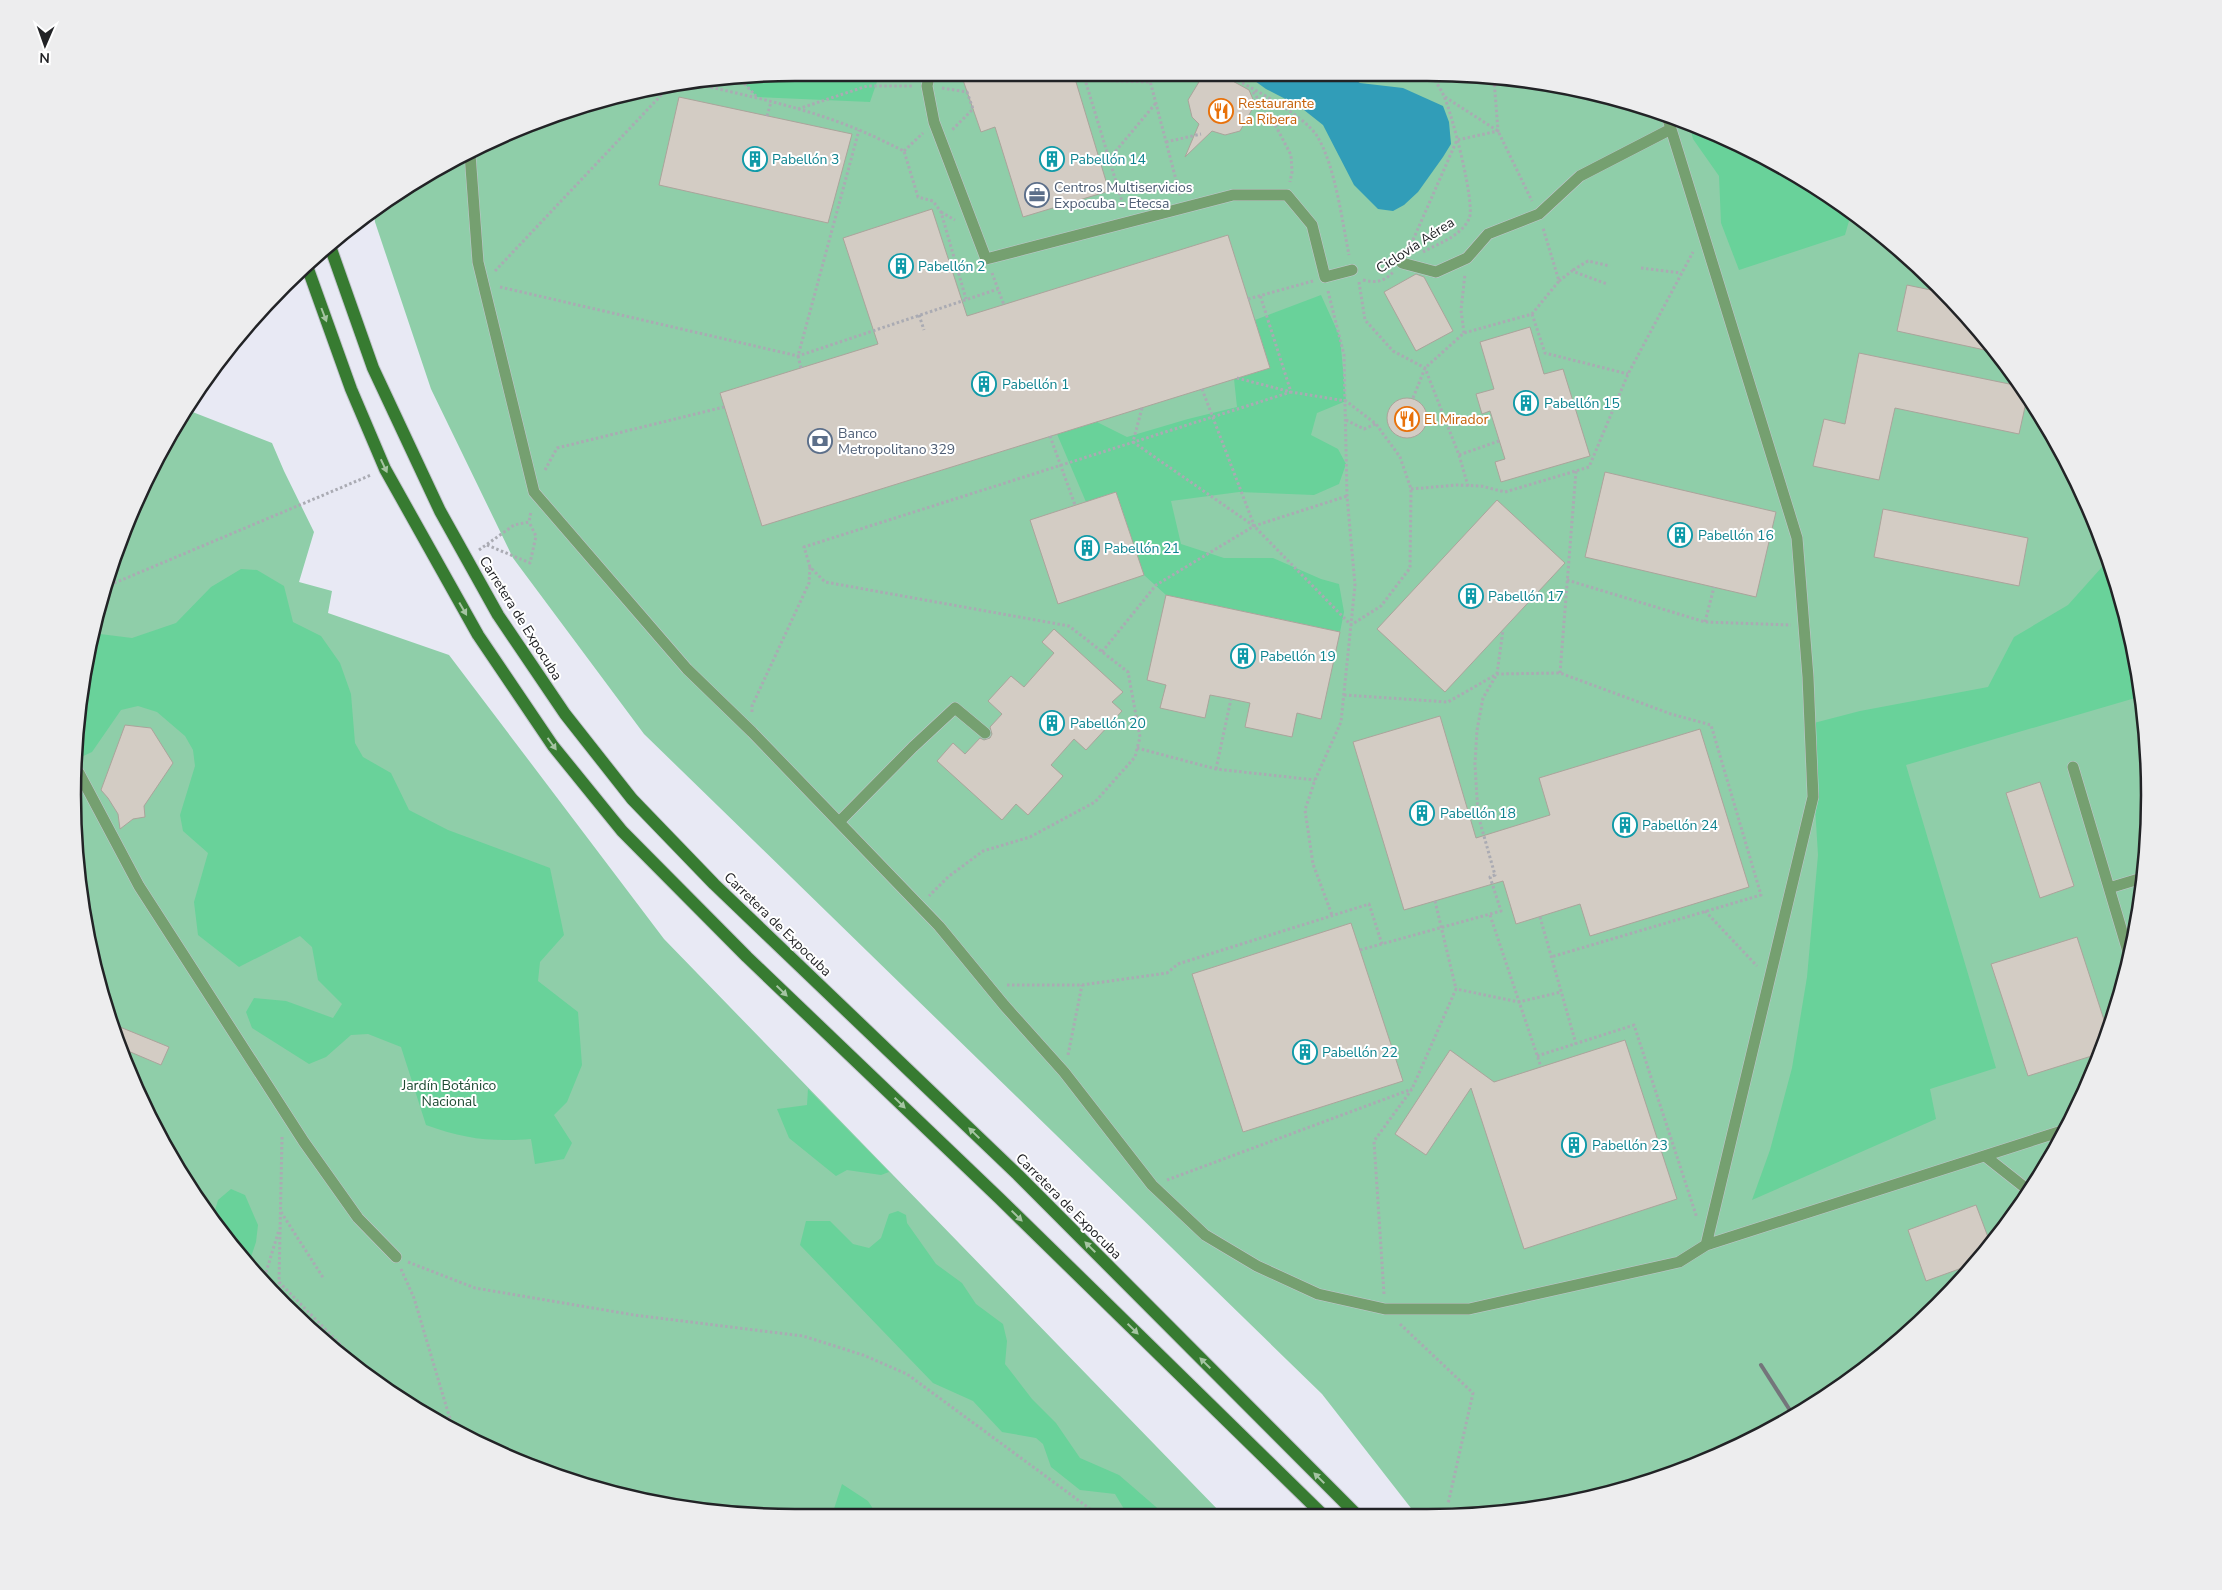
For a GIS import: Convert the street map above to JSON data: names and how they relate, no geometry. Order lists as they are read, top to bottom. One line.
{"streets":{"main road":["Carretera de Expocuba"],"path":["Ciclovía Aérea"]},"parks":["Jardín Botánico Nacional"],"places":{"restaurant":["Restaurante La Ribera","El Mirador"],"building":["Pabellón 3","Pabellón 14","Pabellón 2","Pabellón 1","Pabellón 15","Pabellón 16","Pabellón 21","Pabellón 17","Pabellón 19","Pabellón 20","Pabellón 18","Pabellón 24","Pabellón 22","Pabellón 23"],"office":["Centros Multiservicios Expocuba - Etecsa"],"bank":["Banco Metropolitano 329"]},"north":"bottom"}
